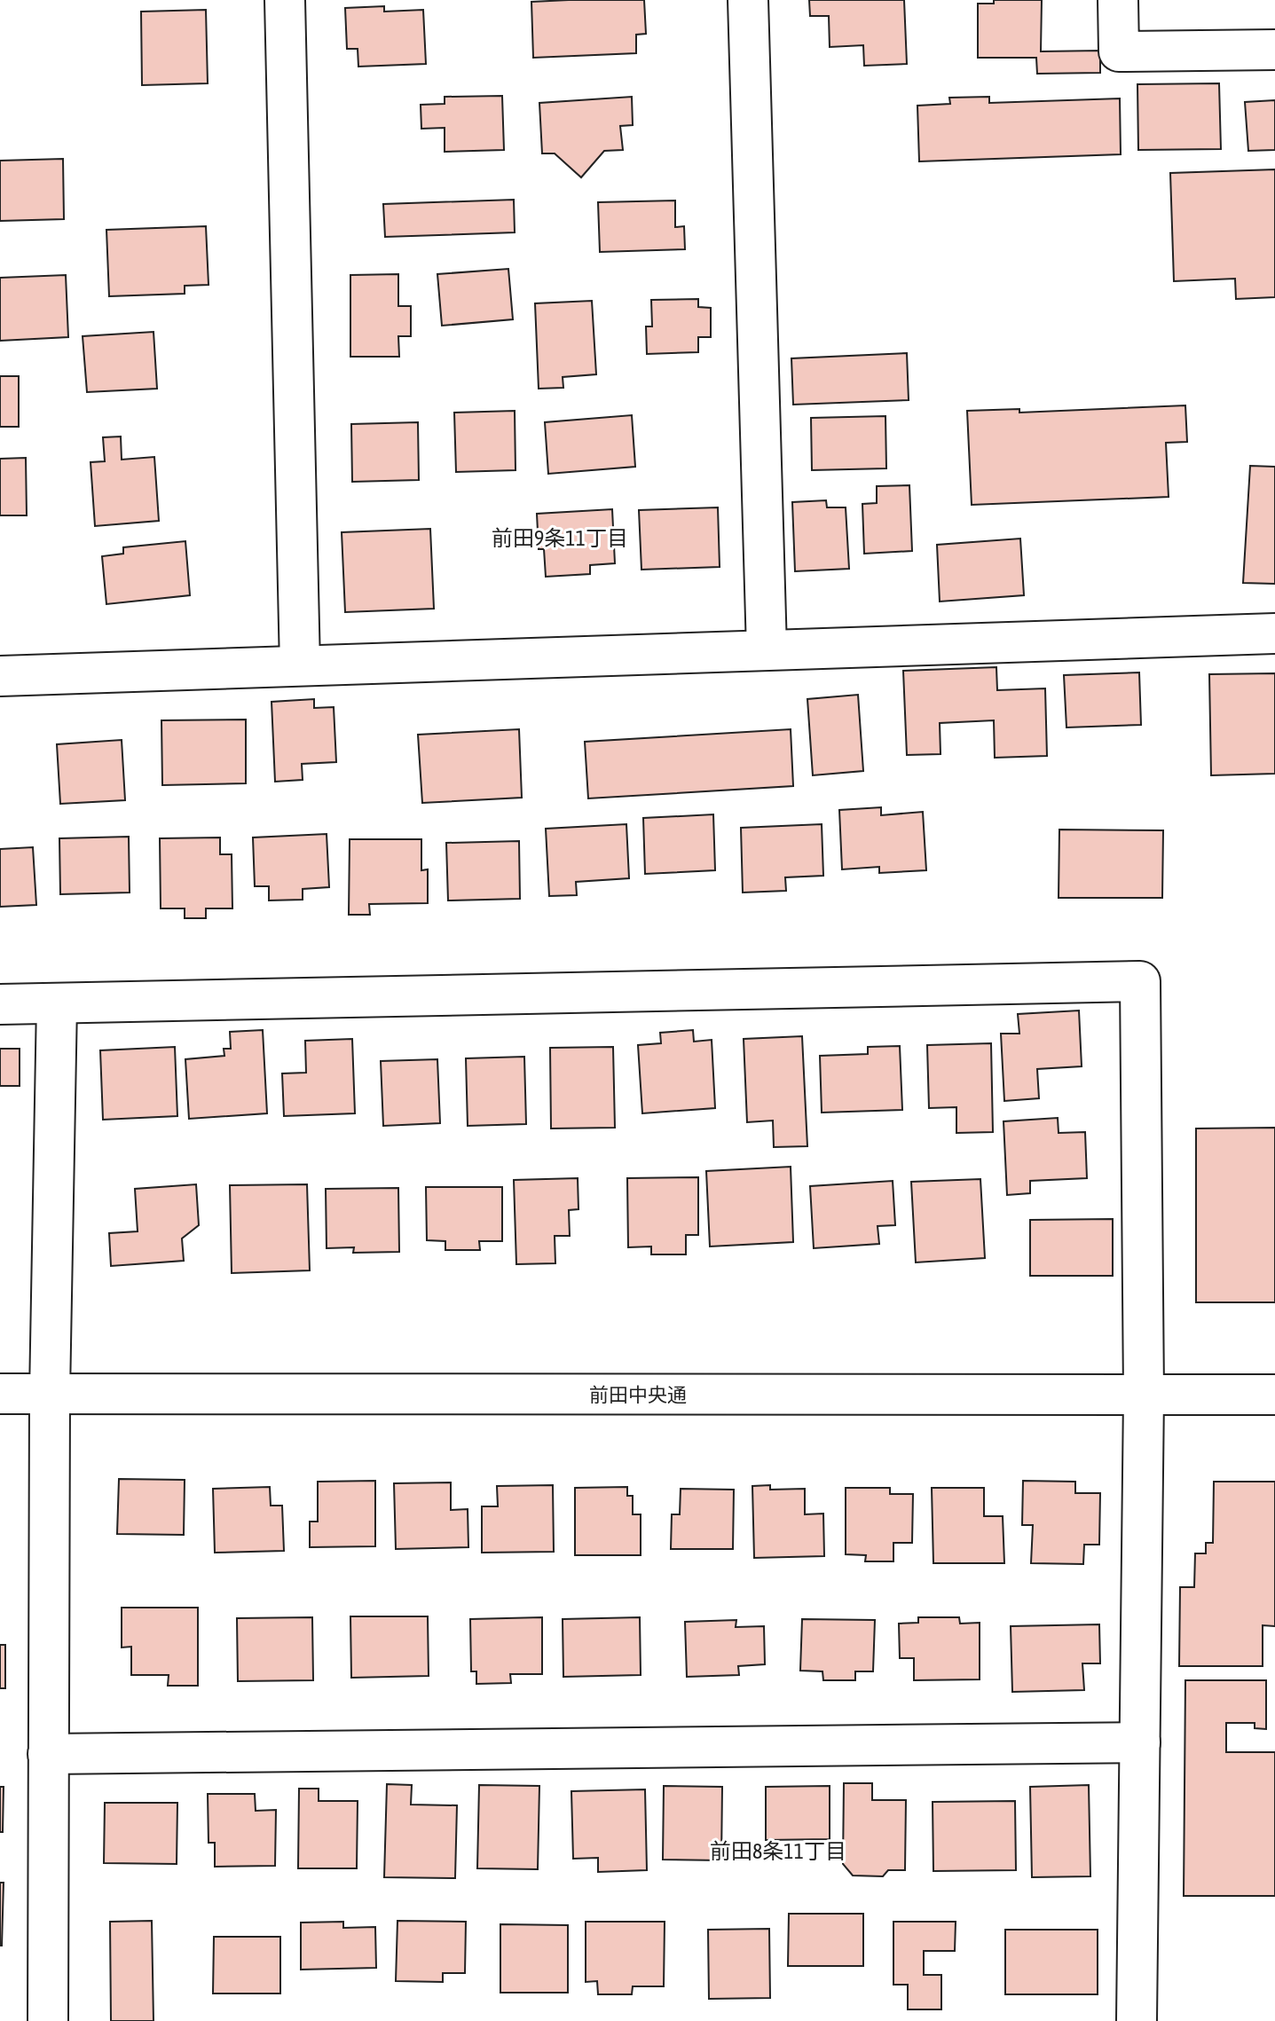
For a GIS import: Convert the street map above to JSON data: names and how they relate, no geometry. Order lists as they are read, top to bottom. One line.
{"streets":{"street":["前田中央通"]},"districts":["前田9条11丁目","前田8条11丁目"]}
